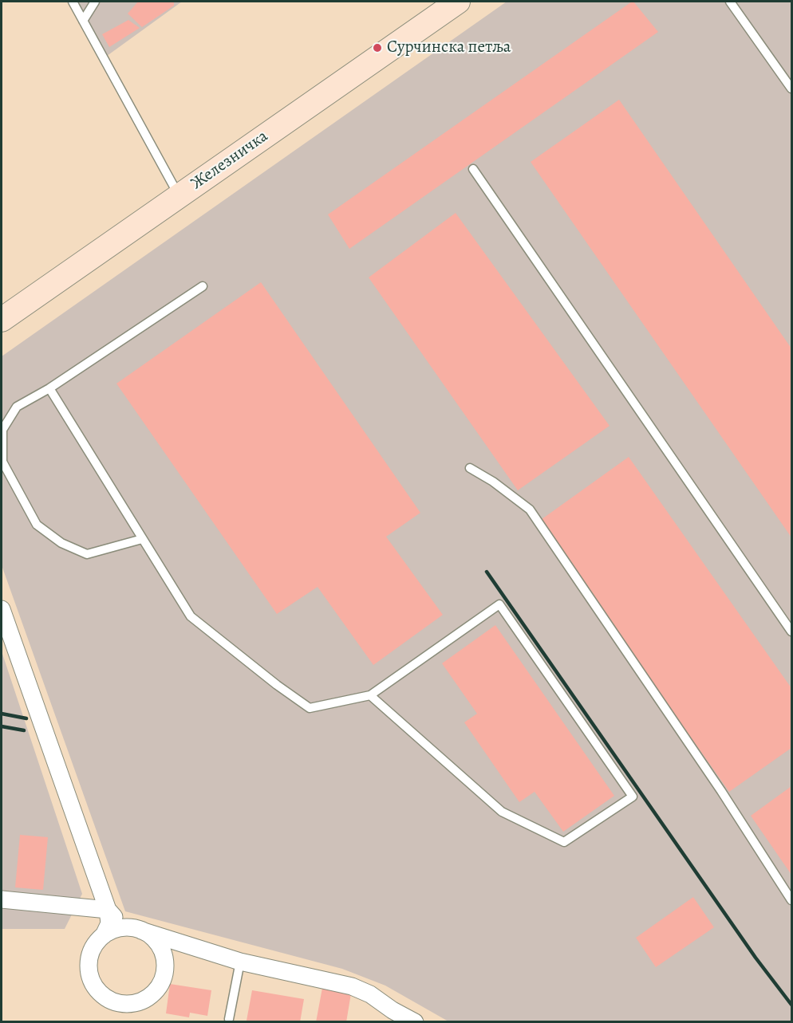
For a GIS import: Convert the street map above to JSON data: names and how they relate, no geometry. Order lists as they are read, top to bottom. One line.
{"streets":{"main road":["Железничка"]},"places":["Сурчинска петља"]}
